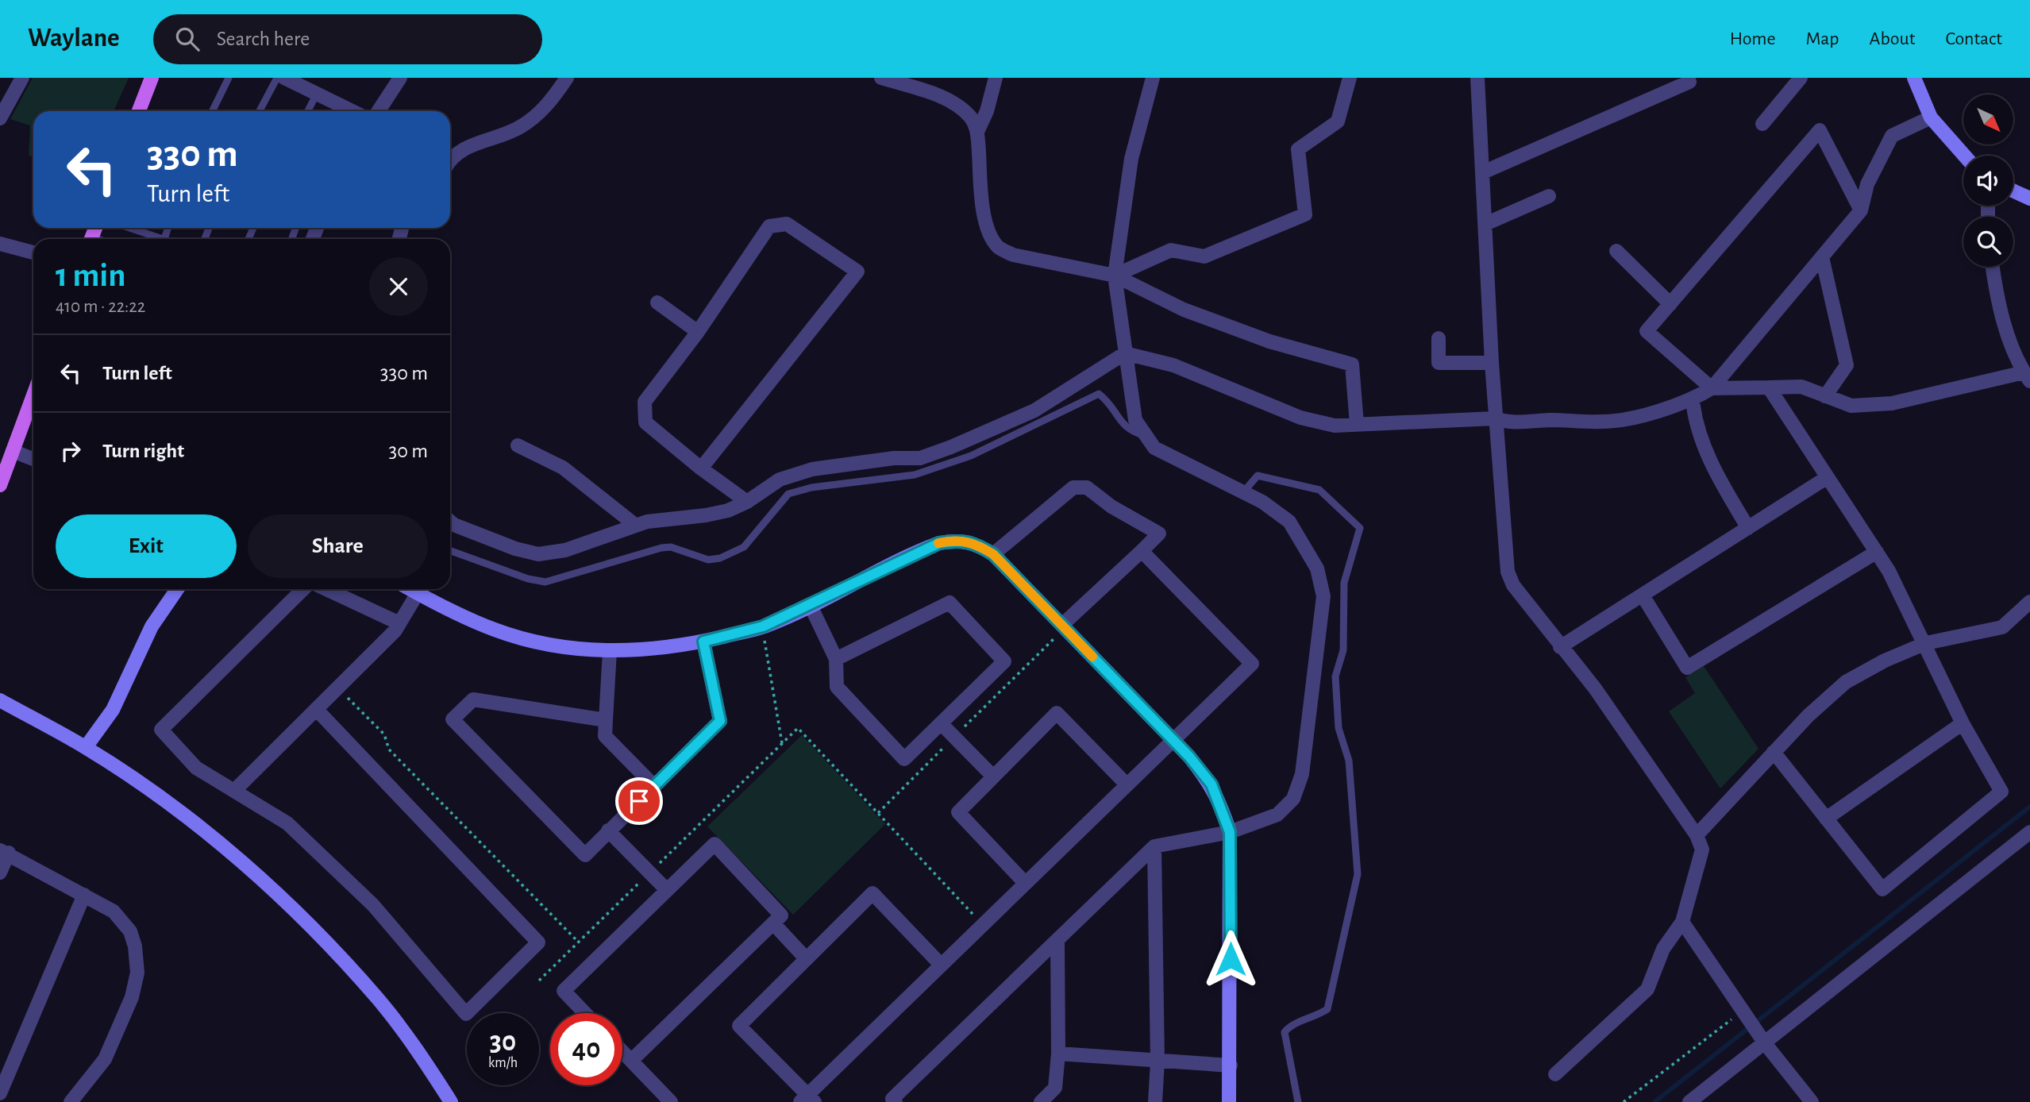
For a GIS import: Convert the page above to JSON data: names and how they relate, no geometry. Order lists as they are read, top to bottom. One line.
{"north":"bottom right","page":{"header":"Waylane","search":"Search here","nav":["Home","Map","About","Contact"],"turn":["330 m","Turn left"],"heading":["1 min","410 m · 22:22"],"list":[{"name":"Turn left","value":"330 m"},{"name":"Turn right","value":"30 m"}],"buttons":["Exit","Share"],"speed":"30 km/h","limit":"40"}}
